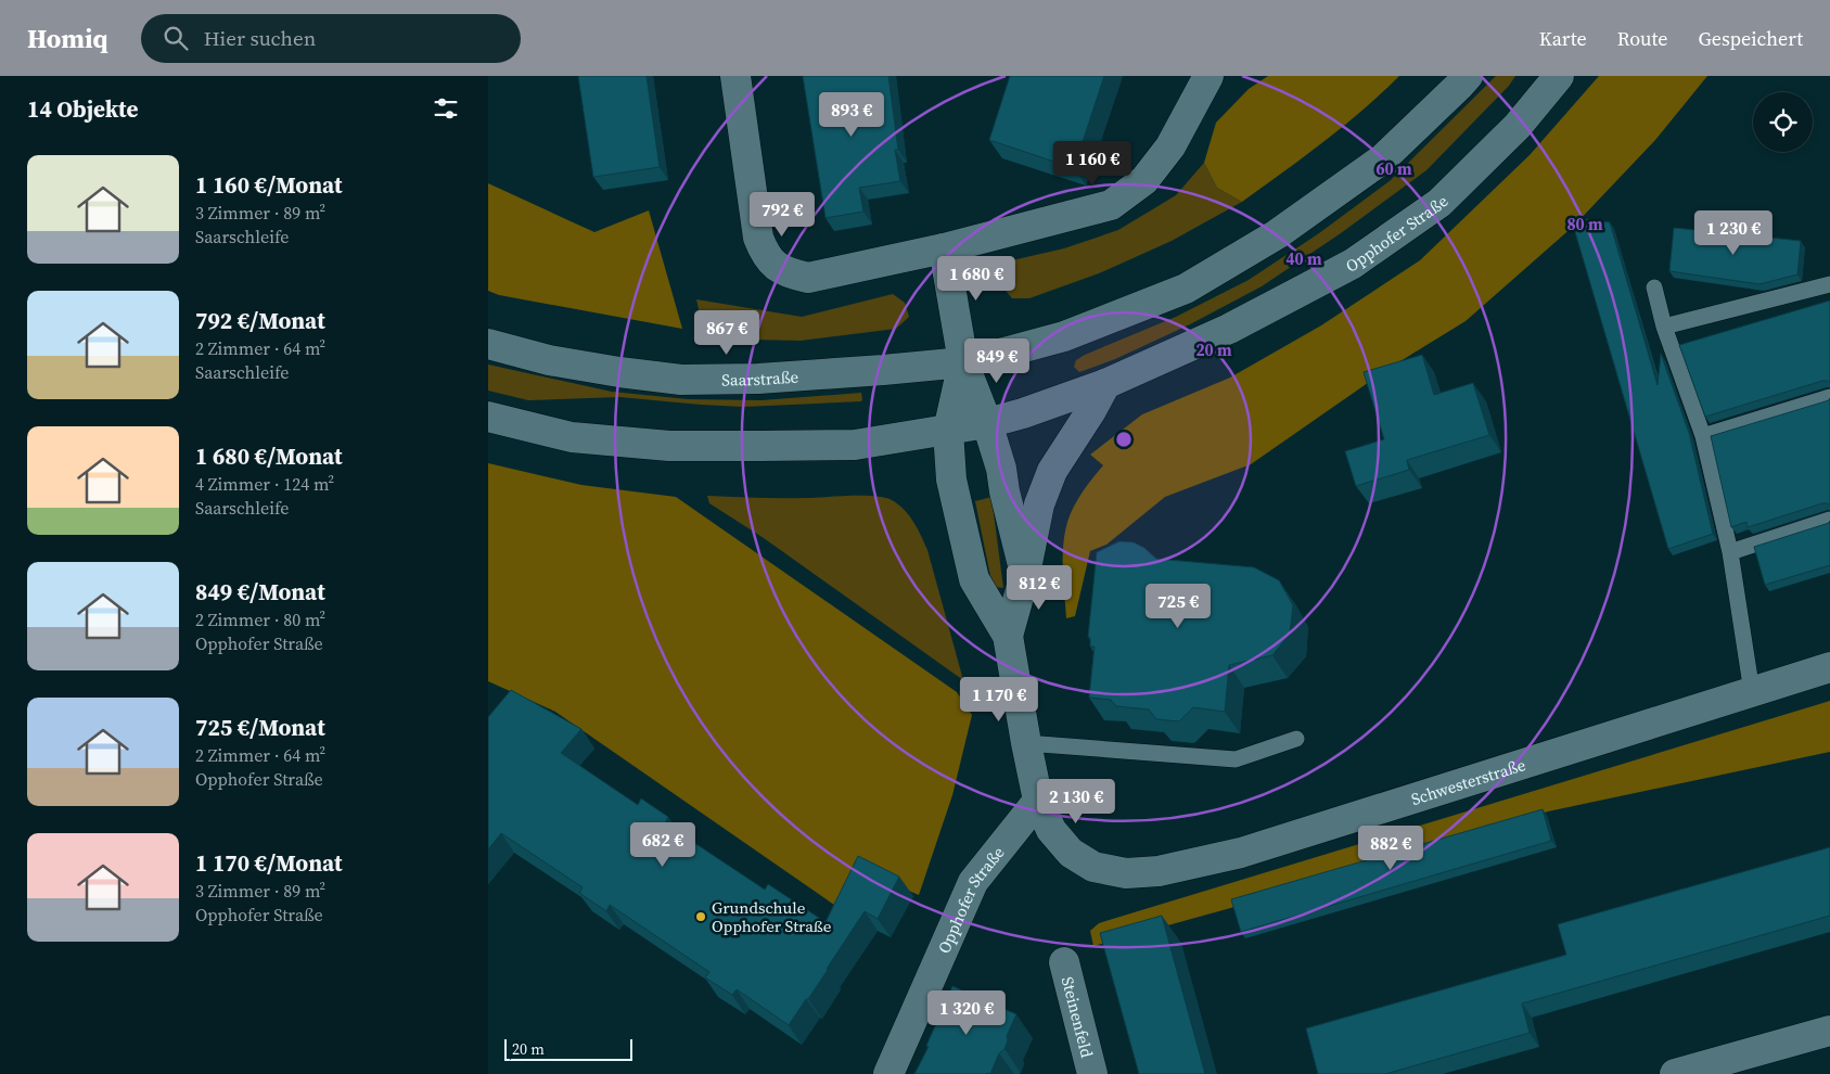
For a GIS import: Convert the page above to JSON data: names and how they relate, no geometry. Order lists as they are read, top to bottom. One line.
{"streets":{"street":["Opphofer Straße","Saarstraße","Schwesterstraße","Steinenfeld"]},"crossings":[["Opphofer Straße","Schwesterstraße"]],"places":["Grundschule Opphofer Straße"],"scale_bar":"20 m","page":{"header":"Homiq","search":"Hier suchen","nav":["Karte","Route","Gespeichert"],"heading":"14 Objekte","price":["893 €","1 160 €","792 €","1 230 €","1 680 €","867 €","849 €","812 €","725 €","1 170 €","2 130 €","682 €","882 €","1 320 €"],"list":[{"name":"1 160 €/Monat","note":"3 Zimmer · 89 m² · Saarschleife"},{"name":"792 €/Monat","note":"2 Zimmer · 64 m² · Saarschleife"},{"name":"1 680 €/Monat","note":"4 Zimmer · 124 m² · Saarschleife"},{"name":"849 €/Monat","note":"2 Zimmer · 80 m² · Opphofer Straße"},{"name":"725 €/Monat","note":"2 Zimmer · 64 m² · Opphofer Straße"},{"name":"1 170 €/Monat","note":"3 Zimmer · 89 m² · Opphofer Straße"}],"scale":"20 m"},"rings":["60 m","80 m","40 m","20 m"]}
